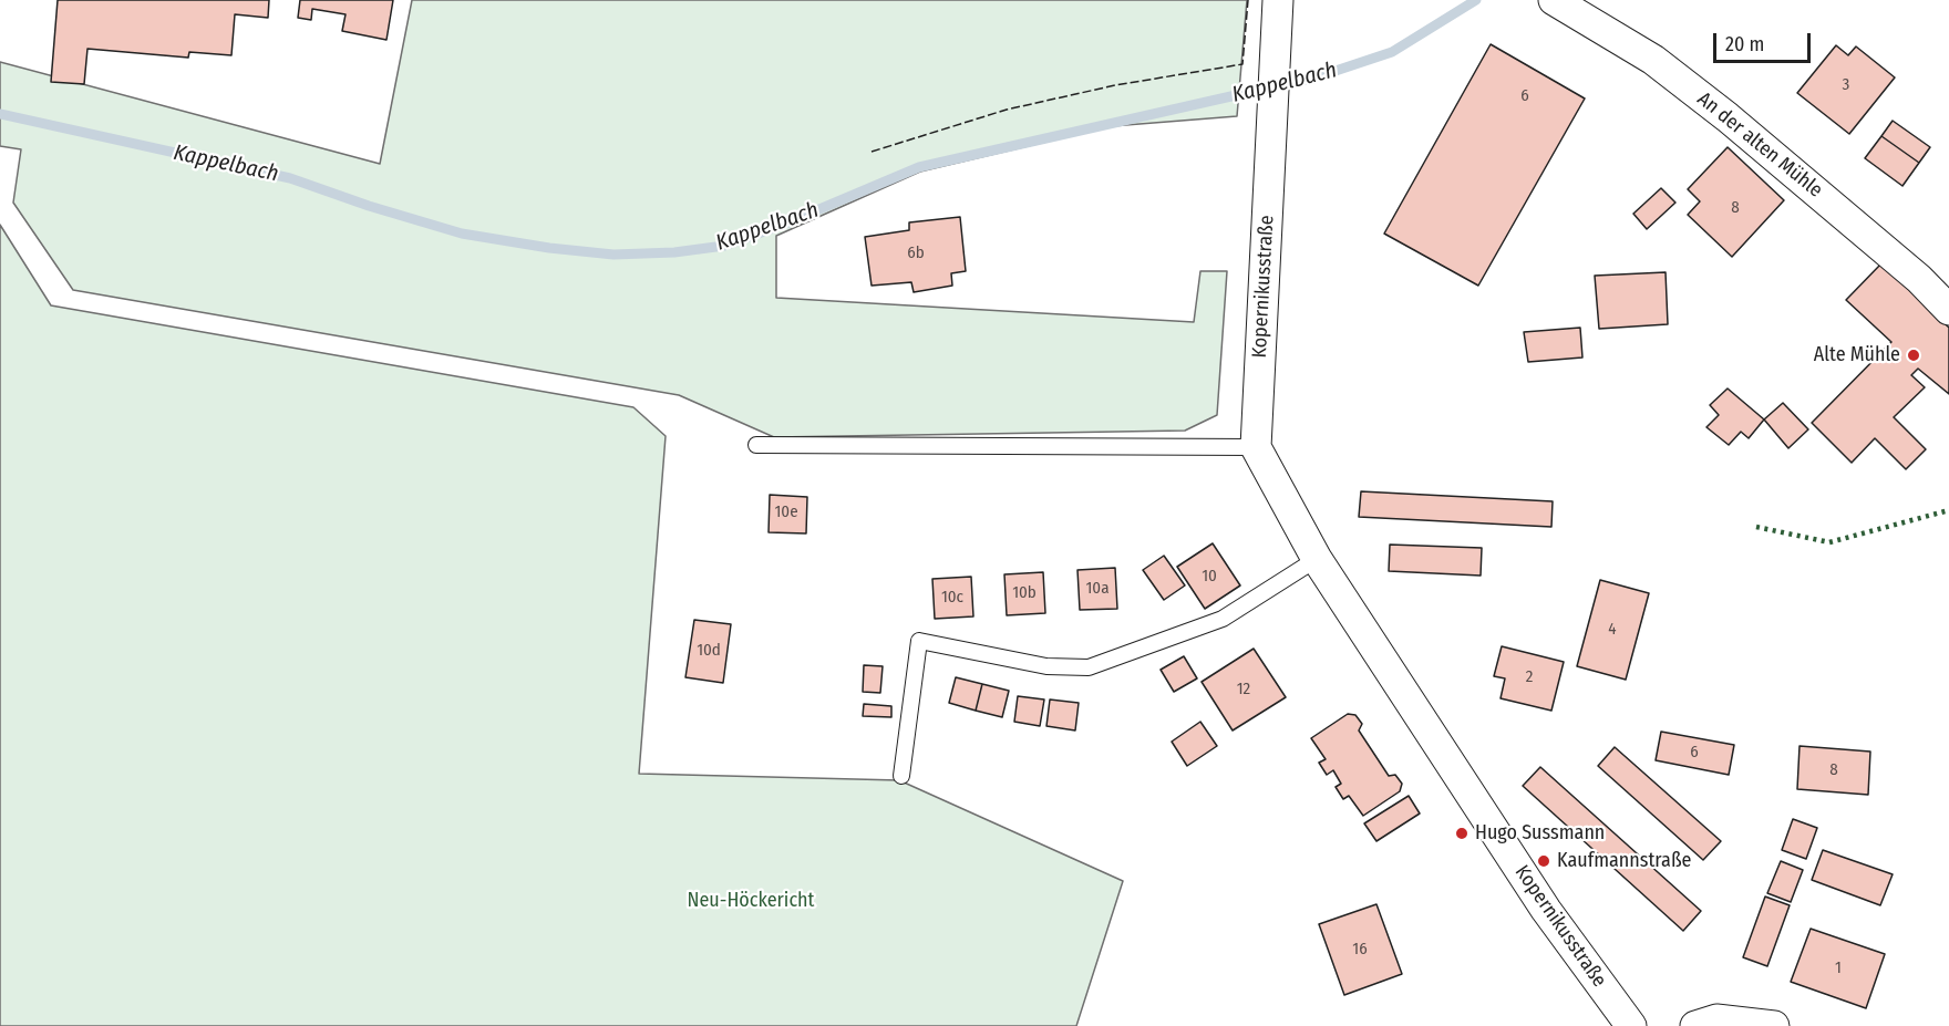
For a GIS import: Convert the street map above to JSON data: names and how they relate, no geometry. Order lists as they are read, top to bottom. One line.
{"streets":{"street":["An der alten Mühle","Kopernikusstraße"]},"water":["Kappelbach"],"parks":["Neu-Höckericht"],"places":["Alte Mühle","Hugo Sussmann","Kaufmannstraße"],"house_numbers":["3","6","8","6b","10e","10","10a","10b","10c","4","10d","2","12","6","8","16","1"],"scale_bar":"20 m"}
